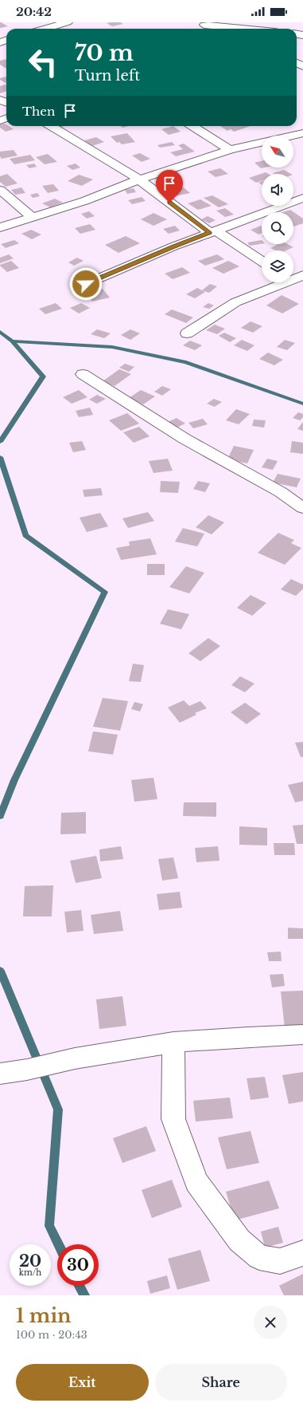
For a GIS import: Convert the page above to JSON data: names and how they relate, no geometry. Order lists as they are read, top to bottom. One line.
{"north":"top left","page":{"status":"20:42","turn":["70 m","Turn left"],"then":"Then","speed":"20 km/h","limit":"30","heading":["1 min","100 m · 20:43"],"buttons":["Exit","Share"]}}
